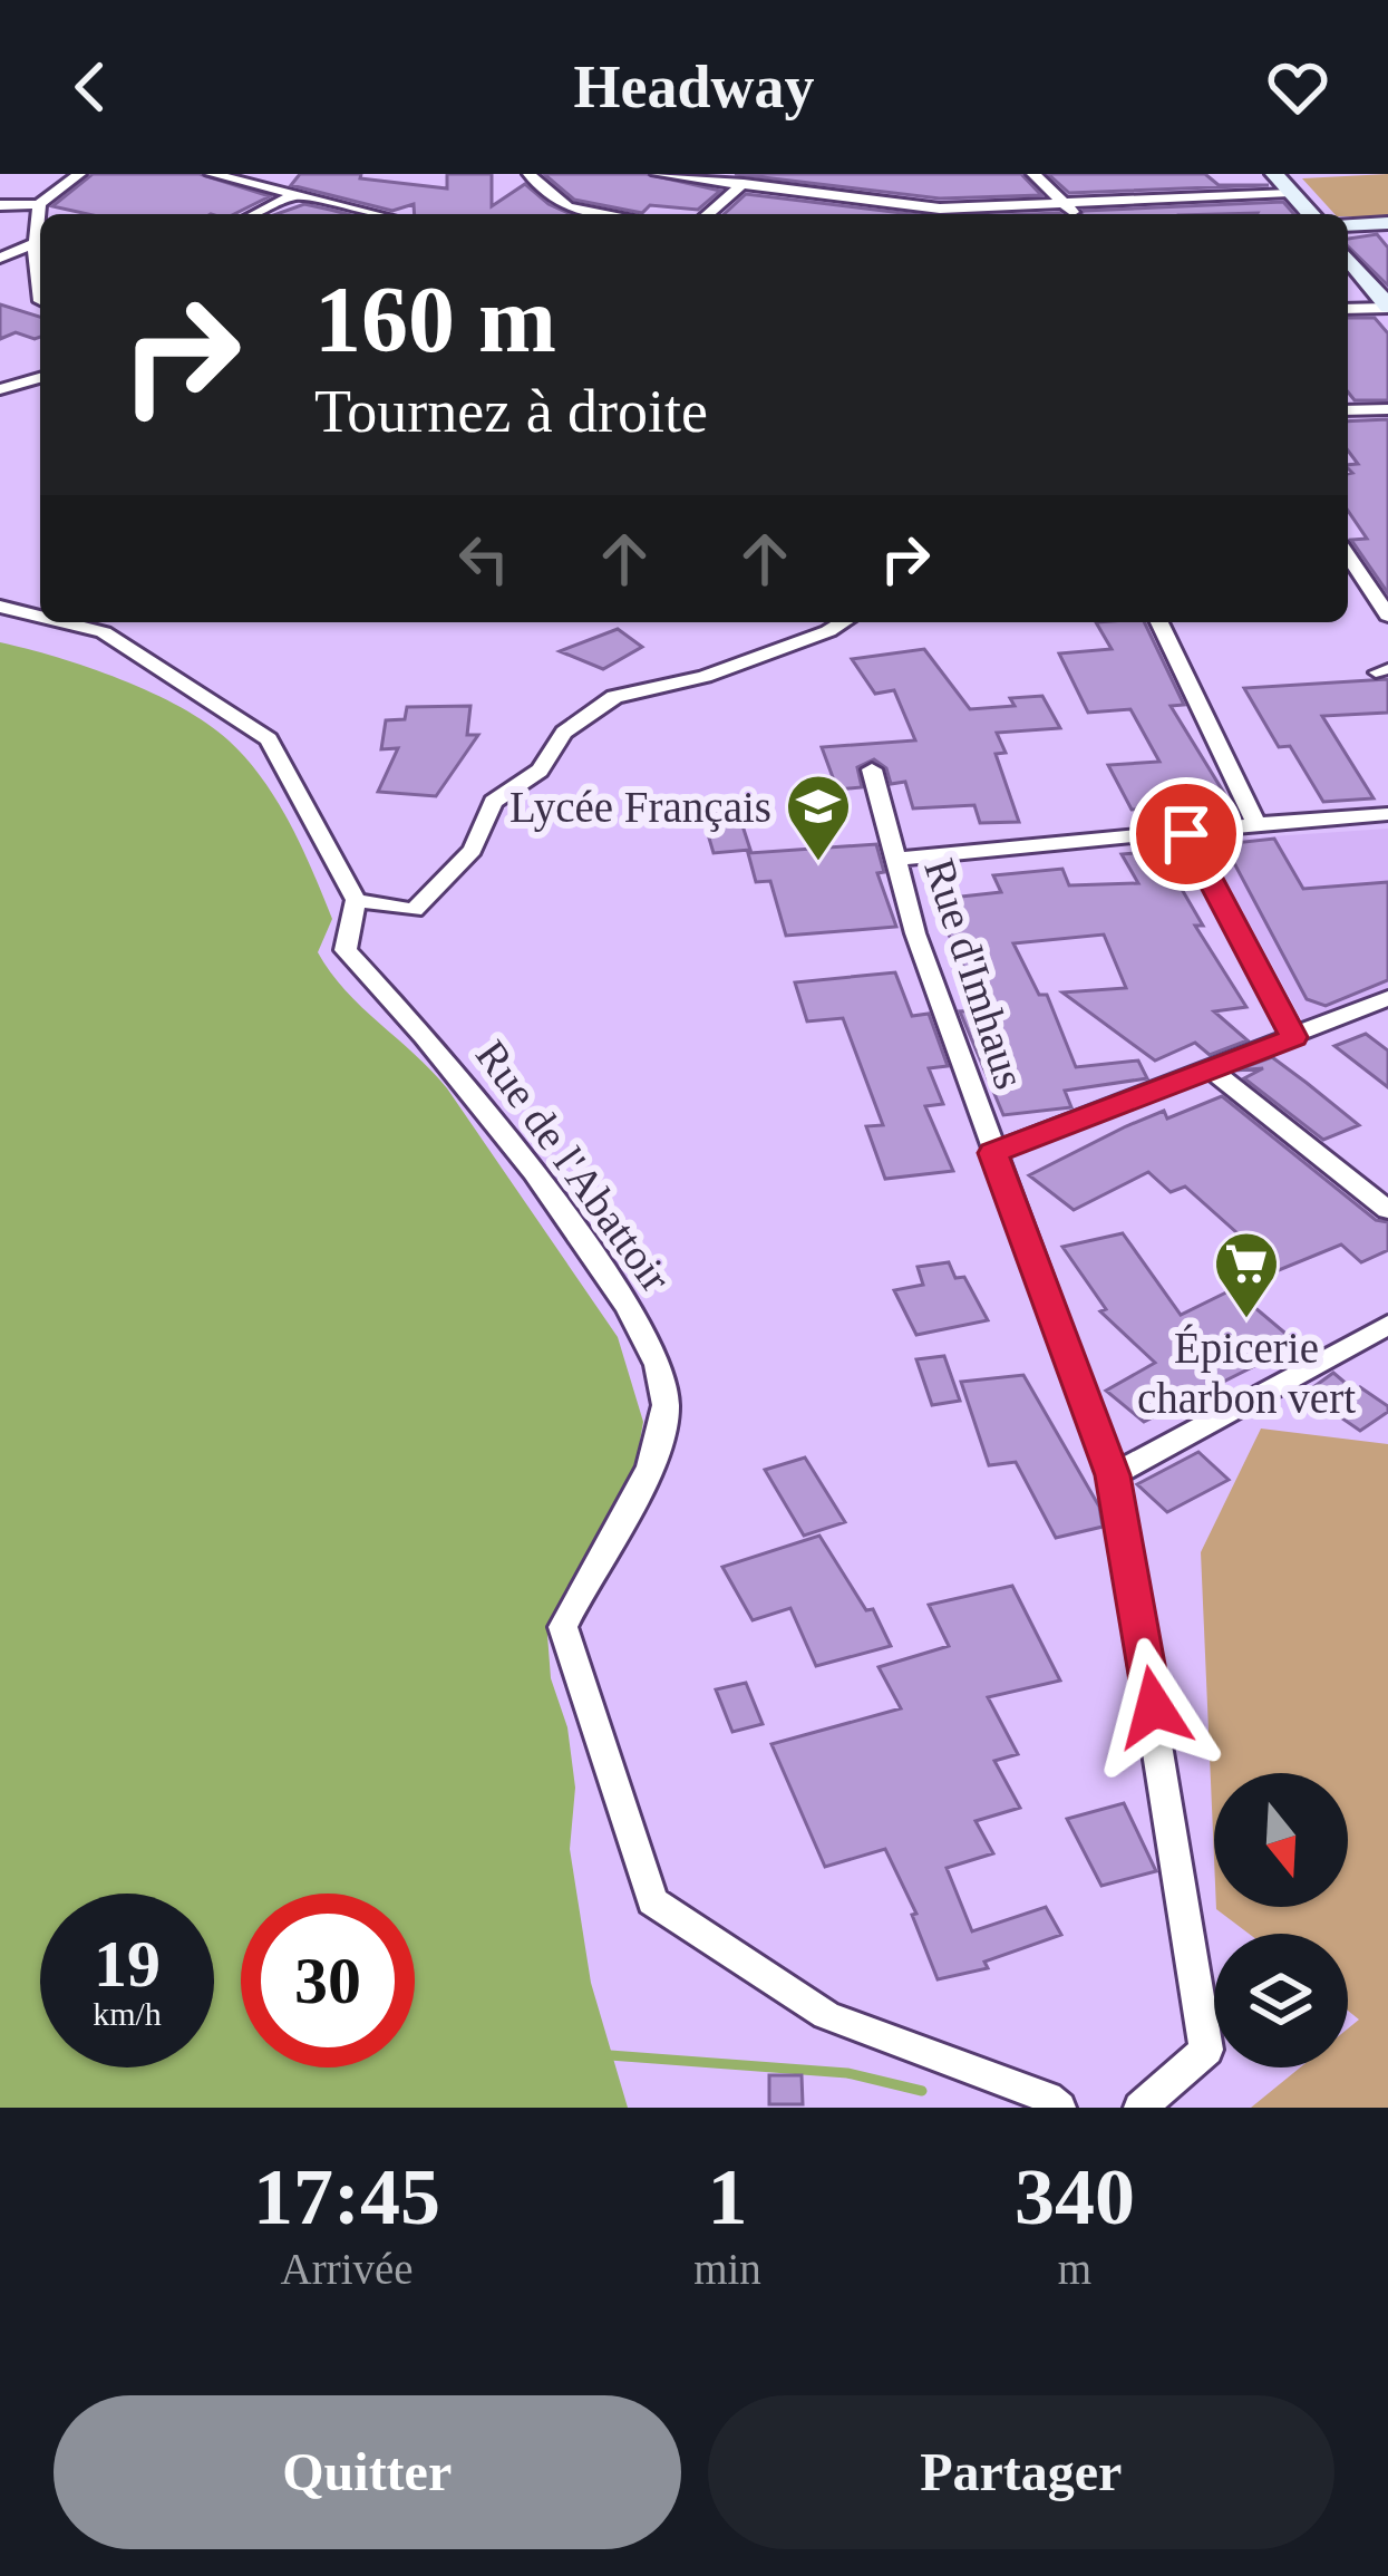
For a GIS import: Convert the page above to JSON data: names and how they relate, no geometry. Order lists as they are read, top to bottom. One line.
{"streets":{"street":["Rue d'Imhaus","Rue de l'Abattoir"]},"places":{"school or university":["Lycée Français"],"supermarket":["Épicerie charbon vert"]},"north":"bottom","page":{"header":"Headway","turn":["160 m","Tournez à droite"],"speed":"19 km/h","limit":"30","eta":["17:45","Arrivée","1","min","340","m"],"buttons":["Quitter","Partager"]}}
